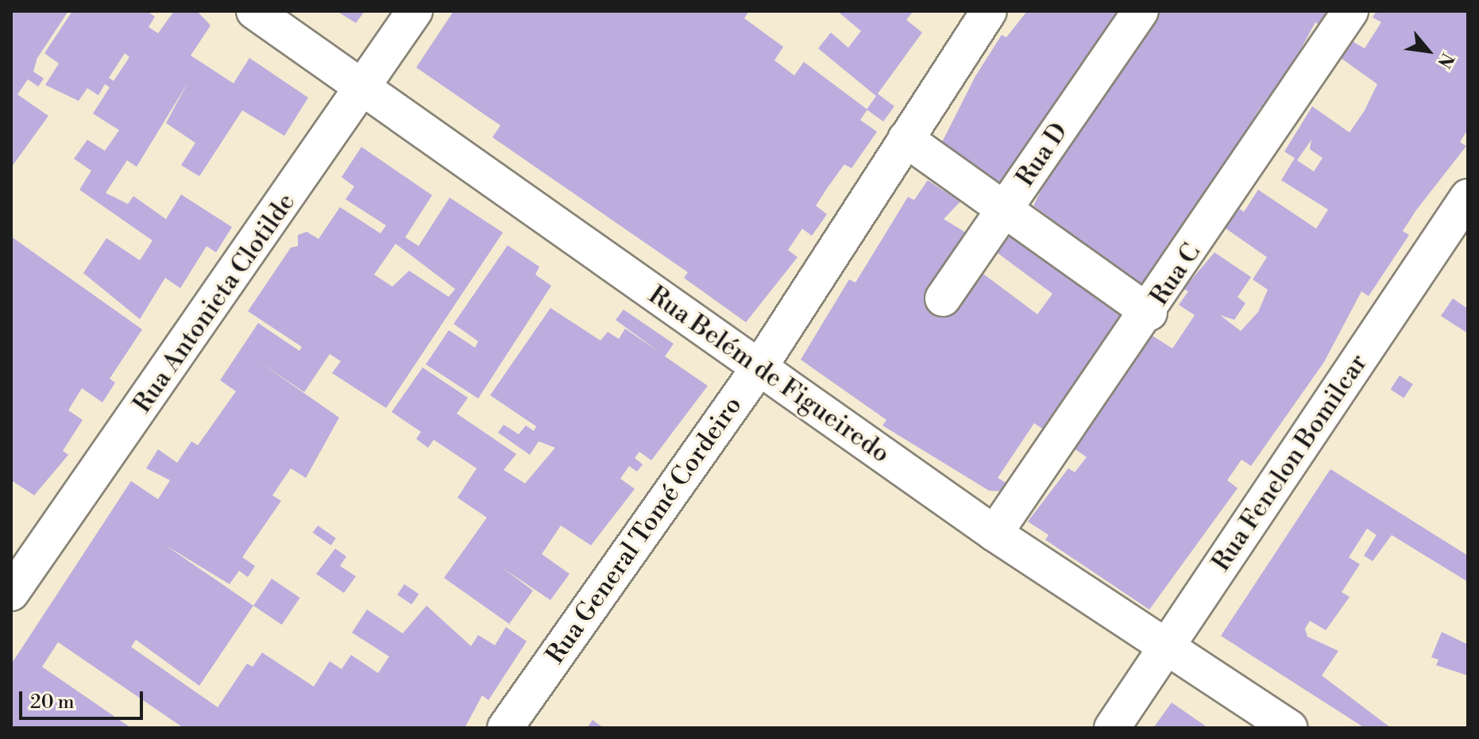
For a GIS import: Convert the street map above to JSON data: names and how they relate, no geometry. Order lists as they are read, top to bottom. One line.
{"streets":{"street":["Rua D","Rua C","Rua Antonieta Clotilde","Rua Belém de Figueiredo","Rua Fenelon Bomilcar","Rua General Tomé Cordeiro"]},"crossings":[["Rua C","Rua Belém de Figueiredo"],["Rua Antonieta Clotilde","Rua Belém de Figueiredo"],["Rua Belém de Figueiredo","Rua Fenelon Bomilcar"],["Rua Belém de Figueiredo","Rua General Tomé Cordeiro"]],"scale_bar":"20 m","north":"bottom right"}
